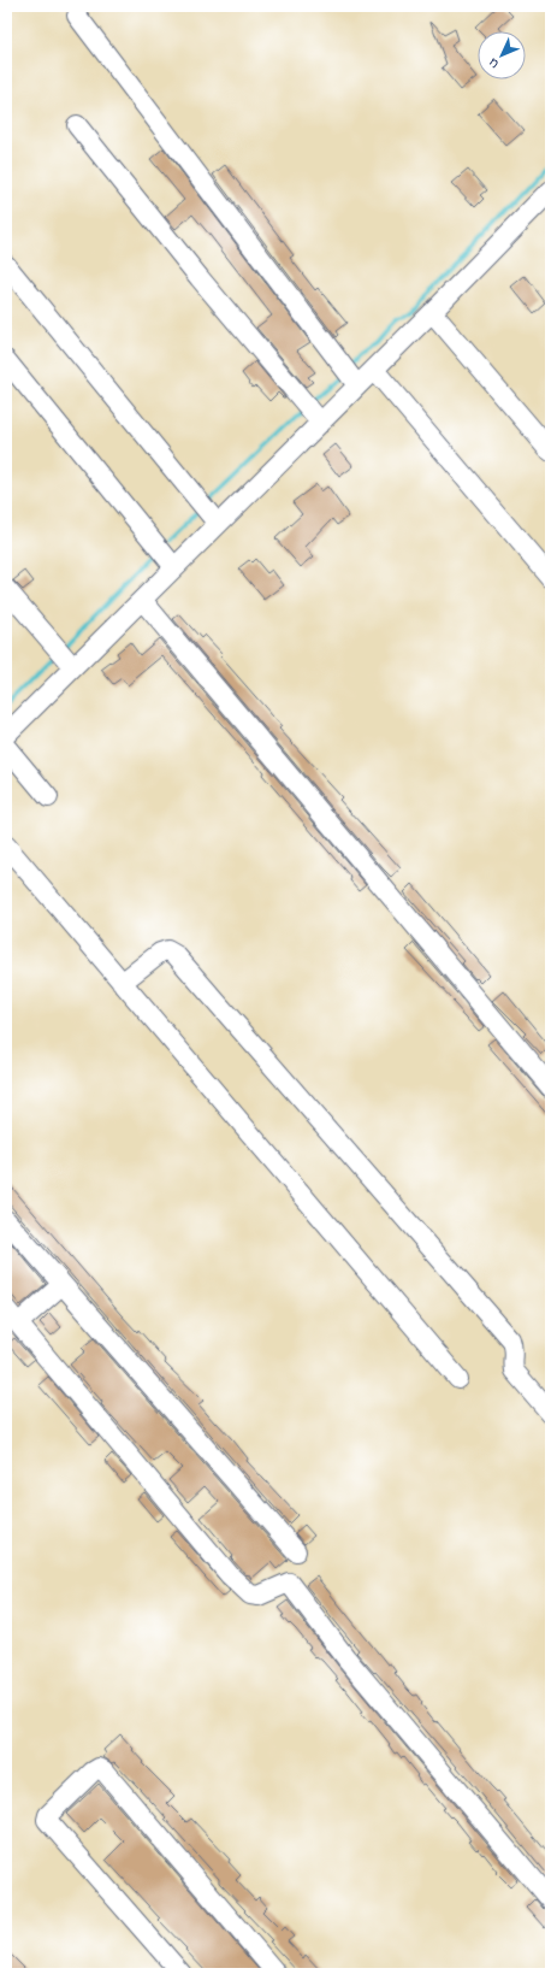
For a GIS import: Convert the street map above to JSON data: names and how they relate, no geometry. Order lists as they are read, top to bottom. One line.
{"north":"bottom left"}
